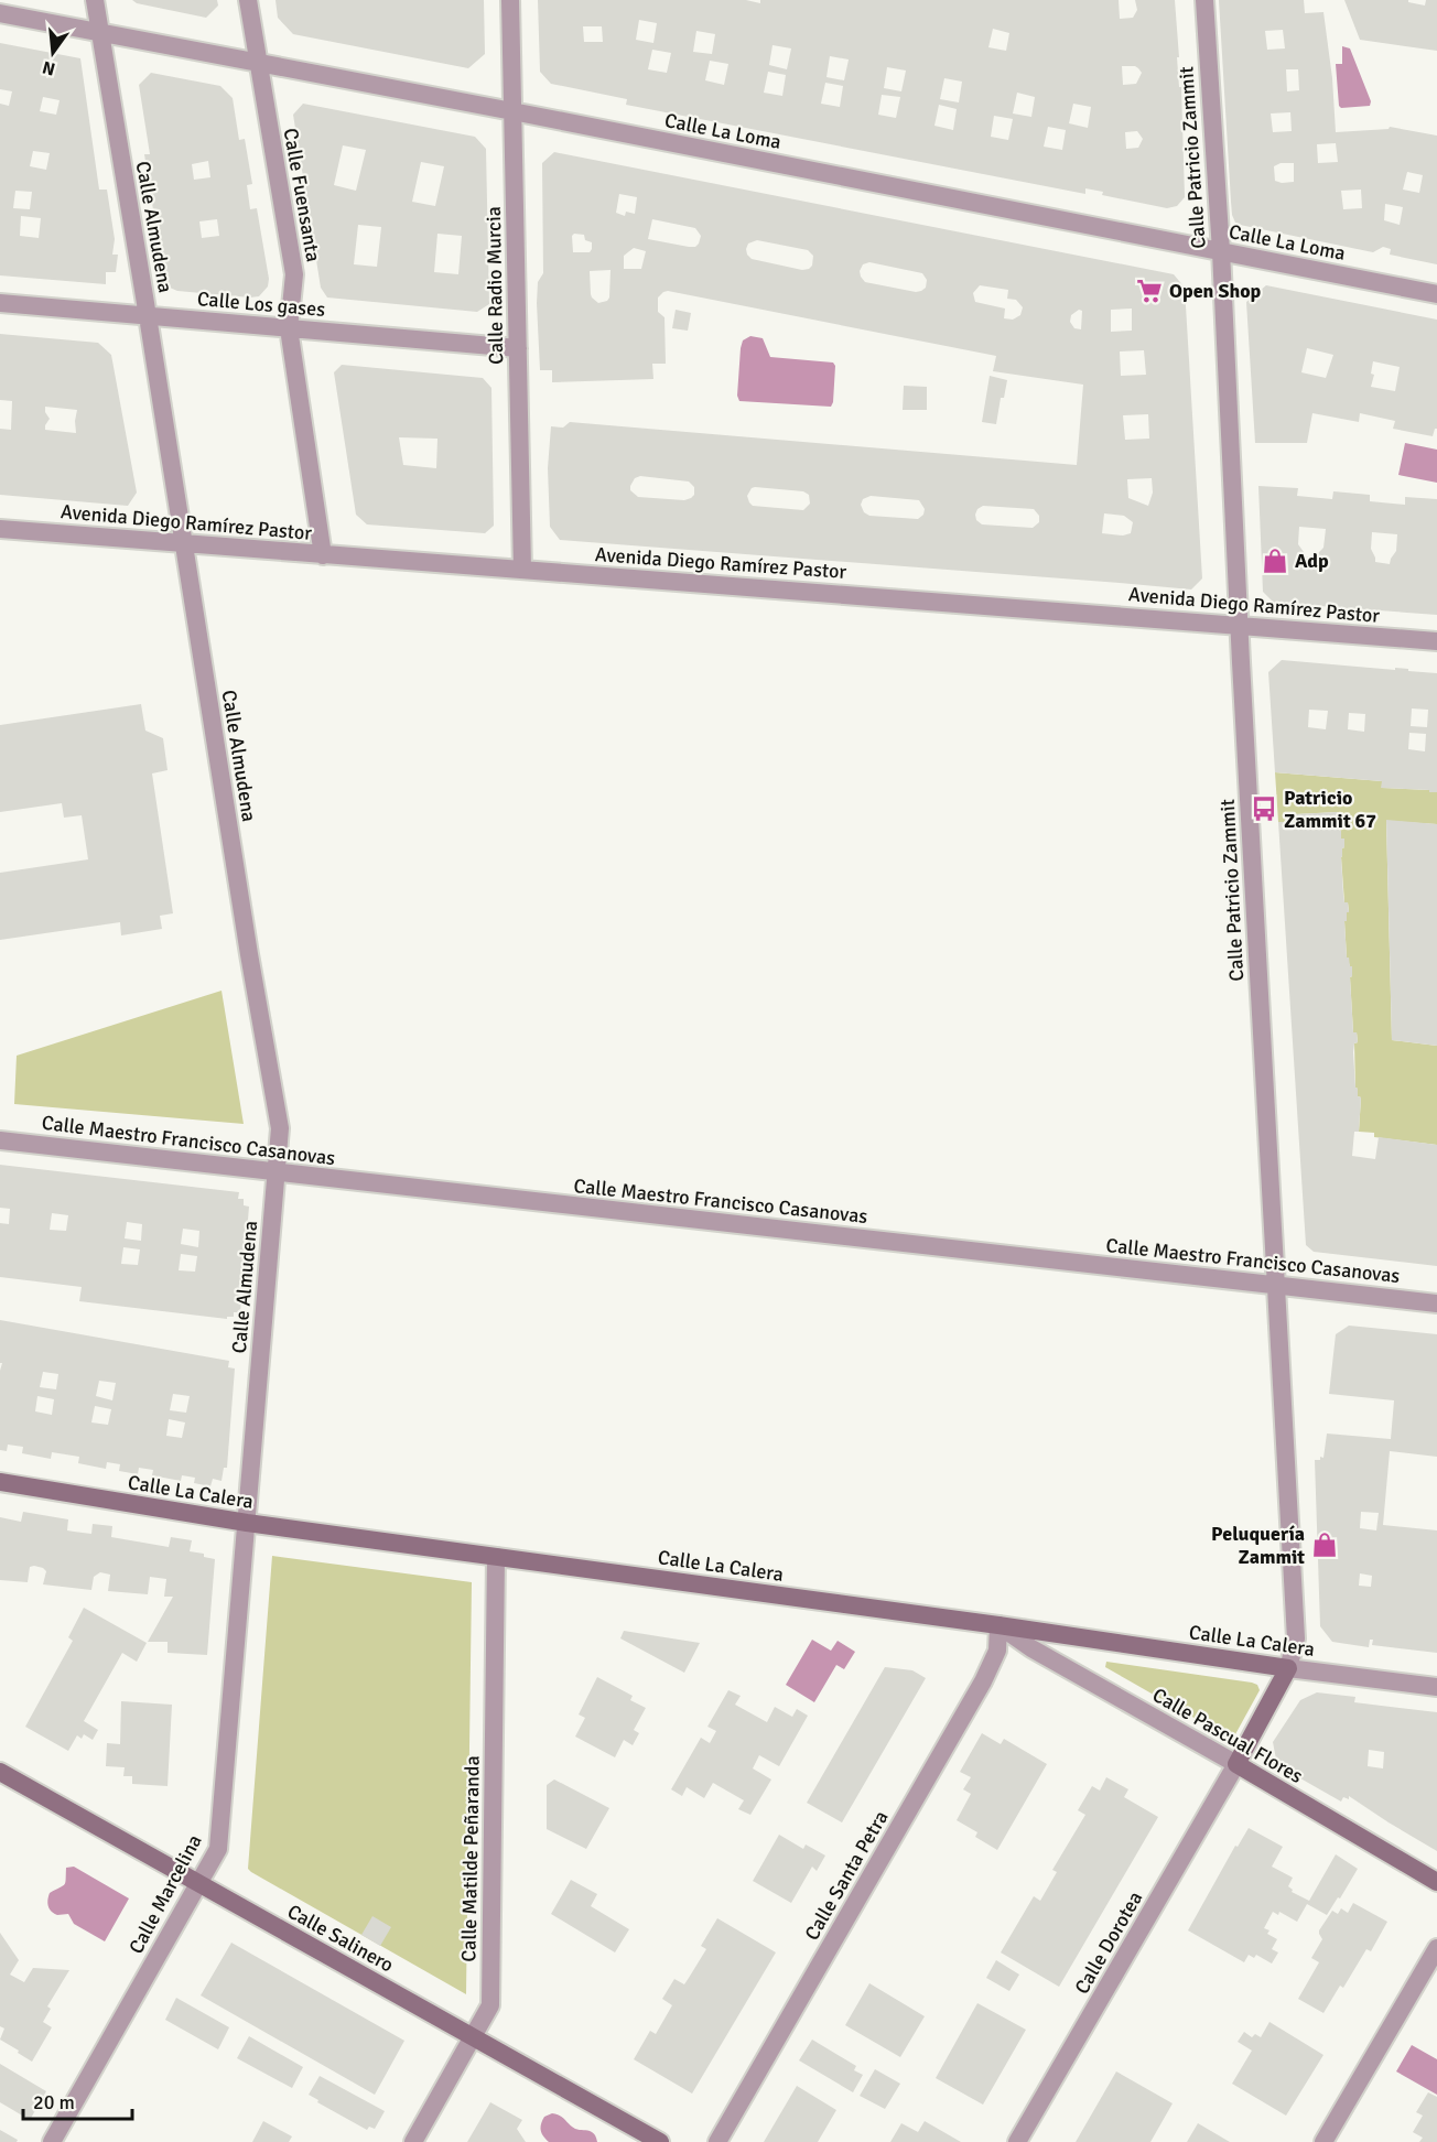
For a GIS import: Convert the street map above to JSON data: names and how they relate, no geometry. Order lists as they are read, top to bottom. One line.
{"streets":{"main road":["Calle Patricio Zammit","Calle La Calera","Calle Pascual Flores","Calle Salinero"],"street":["Calle La Loma","Calle Fuensanta","Calle Almudena","Calle Radio Murcia","Calle Los gases","Avenida Diego Ramírez Pastor","Calle Maestro Francisco Casanovas","Calle Matilde Peñaranda","Calle Santa Petra","Calle Marcelina","Calle Dorotea"]},"crossings":[["Calle La Loma","Calle Patricio Zammit"],["Calle La Loma","Calle Fuensanta"],["Calle La Loma","Calle Almudena"],["Calle La Loma","Calle Radio Murcia"],["Calle Patricio Zammit","Avenida Diego Ramírez Pastor"],["Calle Patricio Zammit","Calle Maestro Francisco Casanovas"],["Calle Patricio Zammit","Calle La Calera"],["Calle Patricio Zammit","Calle Pascual Flores"],["Calle Patricio Zammit","Calle Dorotea"],["Calle Fuensanta","Calle Los gases"],["Calle Fuensanta","Avenida Diego Ramírez Pastor"],["Calle Almudena","Calle Los gases"],["Calle Almudena","Avenida Diego Ramírez Pastor"],["Calle Almudena","Calle Maestro Francisco Casanovas"],["Calle Almudena","Calle La Calera"],["Calle Almudena","Calle Marcelina"],["Calle Radio Murcia","Calle Los gases"],["Calle Radio Murcia","Avenida Diego Ramírez Pastor"],["Calle La Calera","Calle Pascual Flores"],["Calle La Calera","Calle Matilde Peñaranda"],["Calle La Calera","Calle Santa Petra"],["Calle La Calera","Calle Marcelina"],["Calle Pascual Flores","Calle Santa Petra"],["Calle Pascual Flores","Calle Dorotea"],["Calle Matilde Peñaranda","Calle Salinero"],["Calle Marcelina","Calle Salinero"]],"places":{"supermarket":["Open Shop"],"shop":["Adp","Peluquería Zammit"],"bus stop":["Patricio Zammit 67"]},"scale_bar":"20 m","north":"bottom"}
